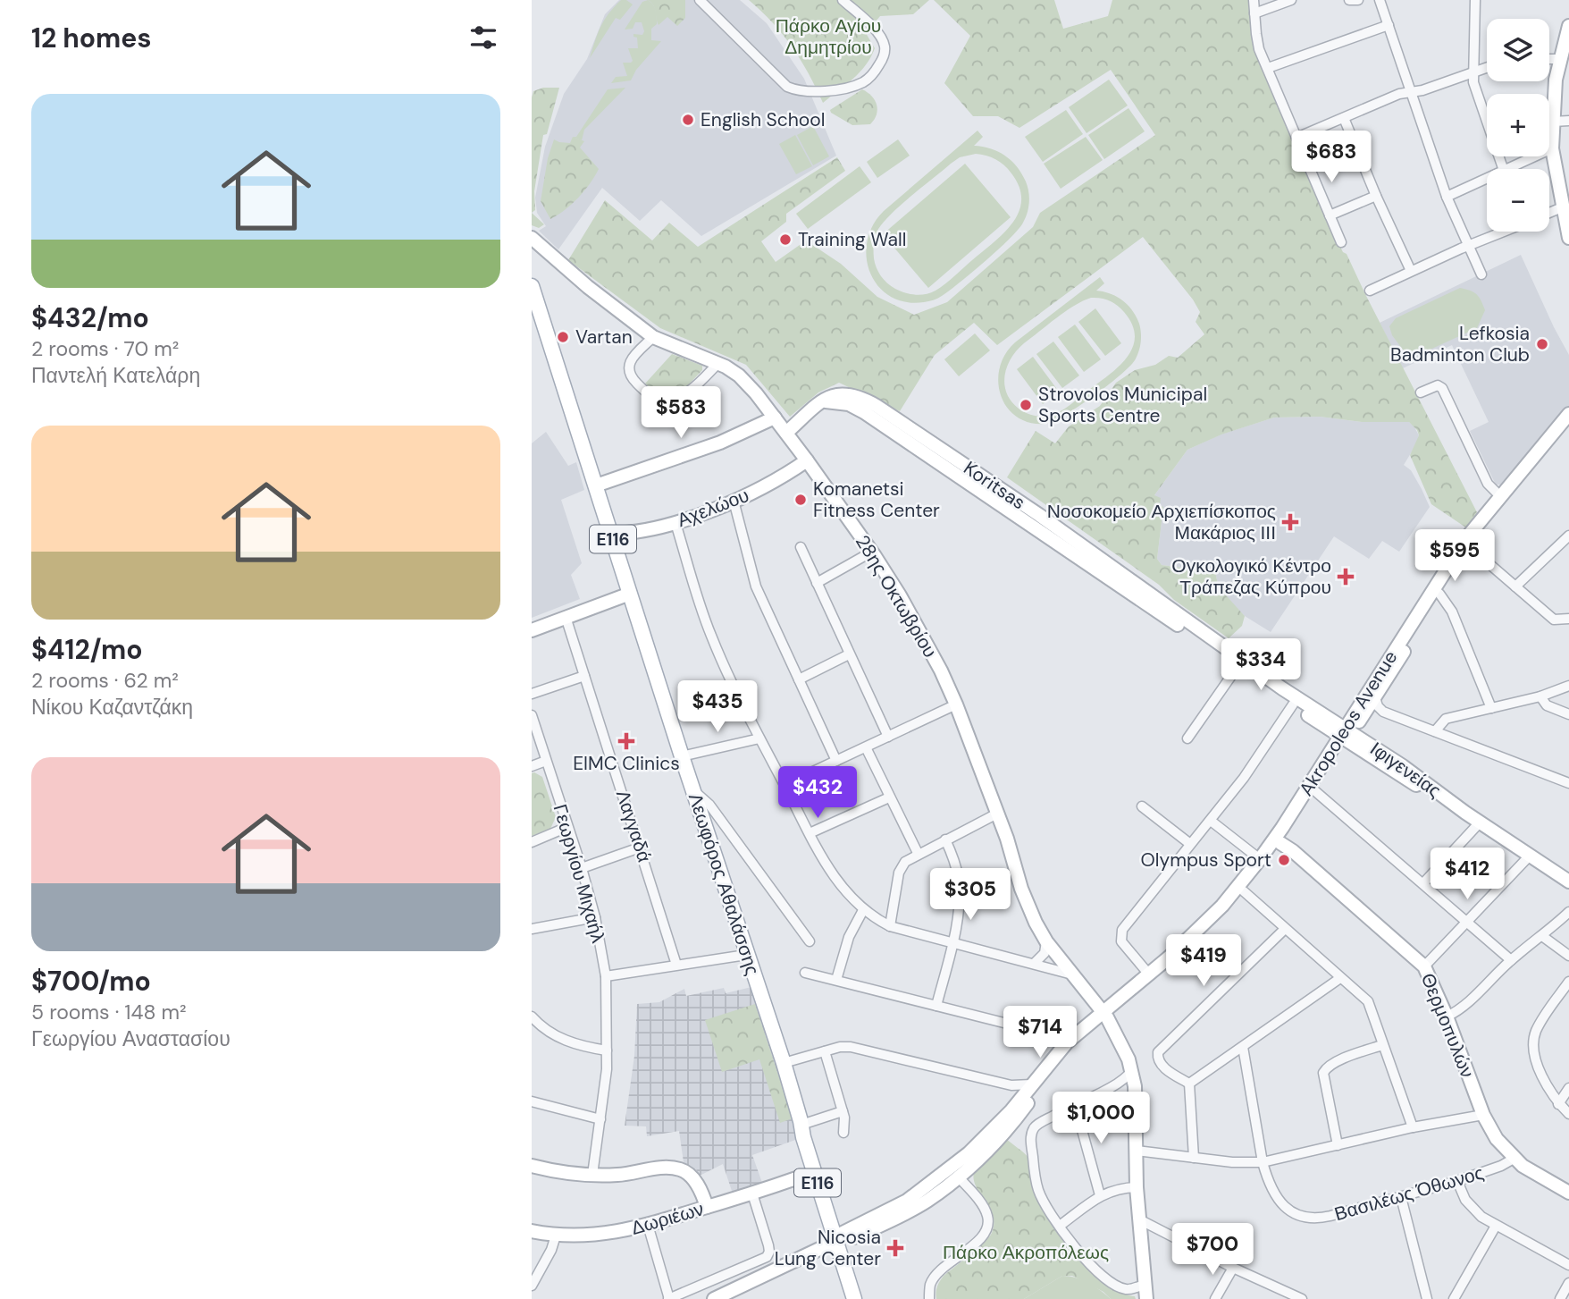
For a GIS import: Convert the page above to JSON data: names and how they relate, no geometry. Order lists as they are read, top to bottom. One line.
{"streets":{"main road":["E116","Λεωφόρος Αθαλάσσης"],"street":["Koritsas","Αχελώου","28ης Οκτωβρίου","Akropoleos Avenue","Ιφιγενείας","Λαγγαδά","Γεωργίου Μιχαήλ","Θερμοπυλών","Βασιλέως Όθωνος","Δωριέων"]},"crossings":[["Koritsas","28ης Οκτωβρίου"],["Koritsas","Akropoleos Avenue"],["Koritsas","Ιφιγενείας"],["Αχελώου","28ης Οκτωβρίου"],["Αχελώου","Λεωφόρος Αθαλάσσης"],["28ης Οκτωβρίου","Akropoleos Avenue"],["Akropoleos Avenue","Ιφιγενείας"],["Akropoleos Avenue","Θερμοπυλών"],["Θερμοπυλών","Βασιλέως Όθωνος"]],"parks":["Πάρκο Αγίου Δημητρίου","Πάρκο Ακροπόλεως"],"places":{"other":["English School","Training Wall","Vartan","Lefkosia Badminton Club","Strovolos Municipal Sports Centre","Komanetsi Fitness Center","Olympus Sport"],"health":["Νοσοκομείο Αρχιεπίσκοπος Μακάριος ΙΙΙ","Ογκολογικό Κέντρο Τράπεζας Κύπρου","EIMC Clinics","Nicosia Lung Center"]},"page":{"heading":"12 homes","map_buttons":["+","−"],"list":[{"name":"$432/mo","note":"2 rooms · 70 m² · Παντελή Κατελάρη"},{"name":"$412/mo","note":"2 rooms · 62 m² · Νίκου Καζαντζάκη"},{"name":"$700/mo","note":"5 rooms · 148 m² · Γεωργίου Αναστασίου"}],"price":["$683","$583","$595","$334","$435","$432","$412","$305","$419","$714","$1,000","$700"]}}
